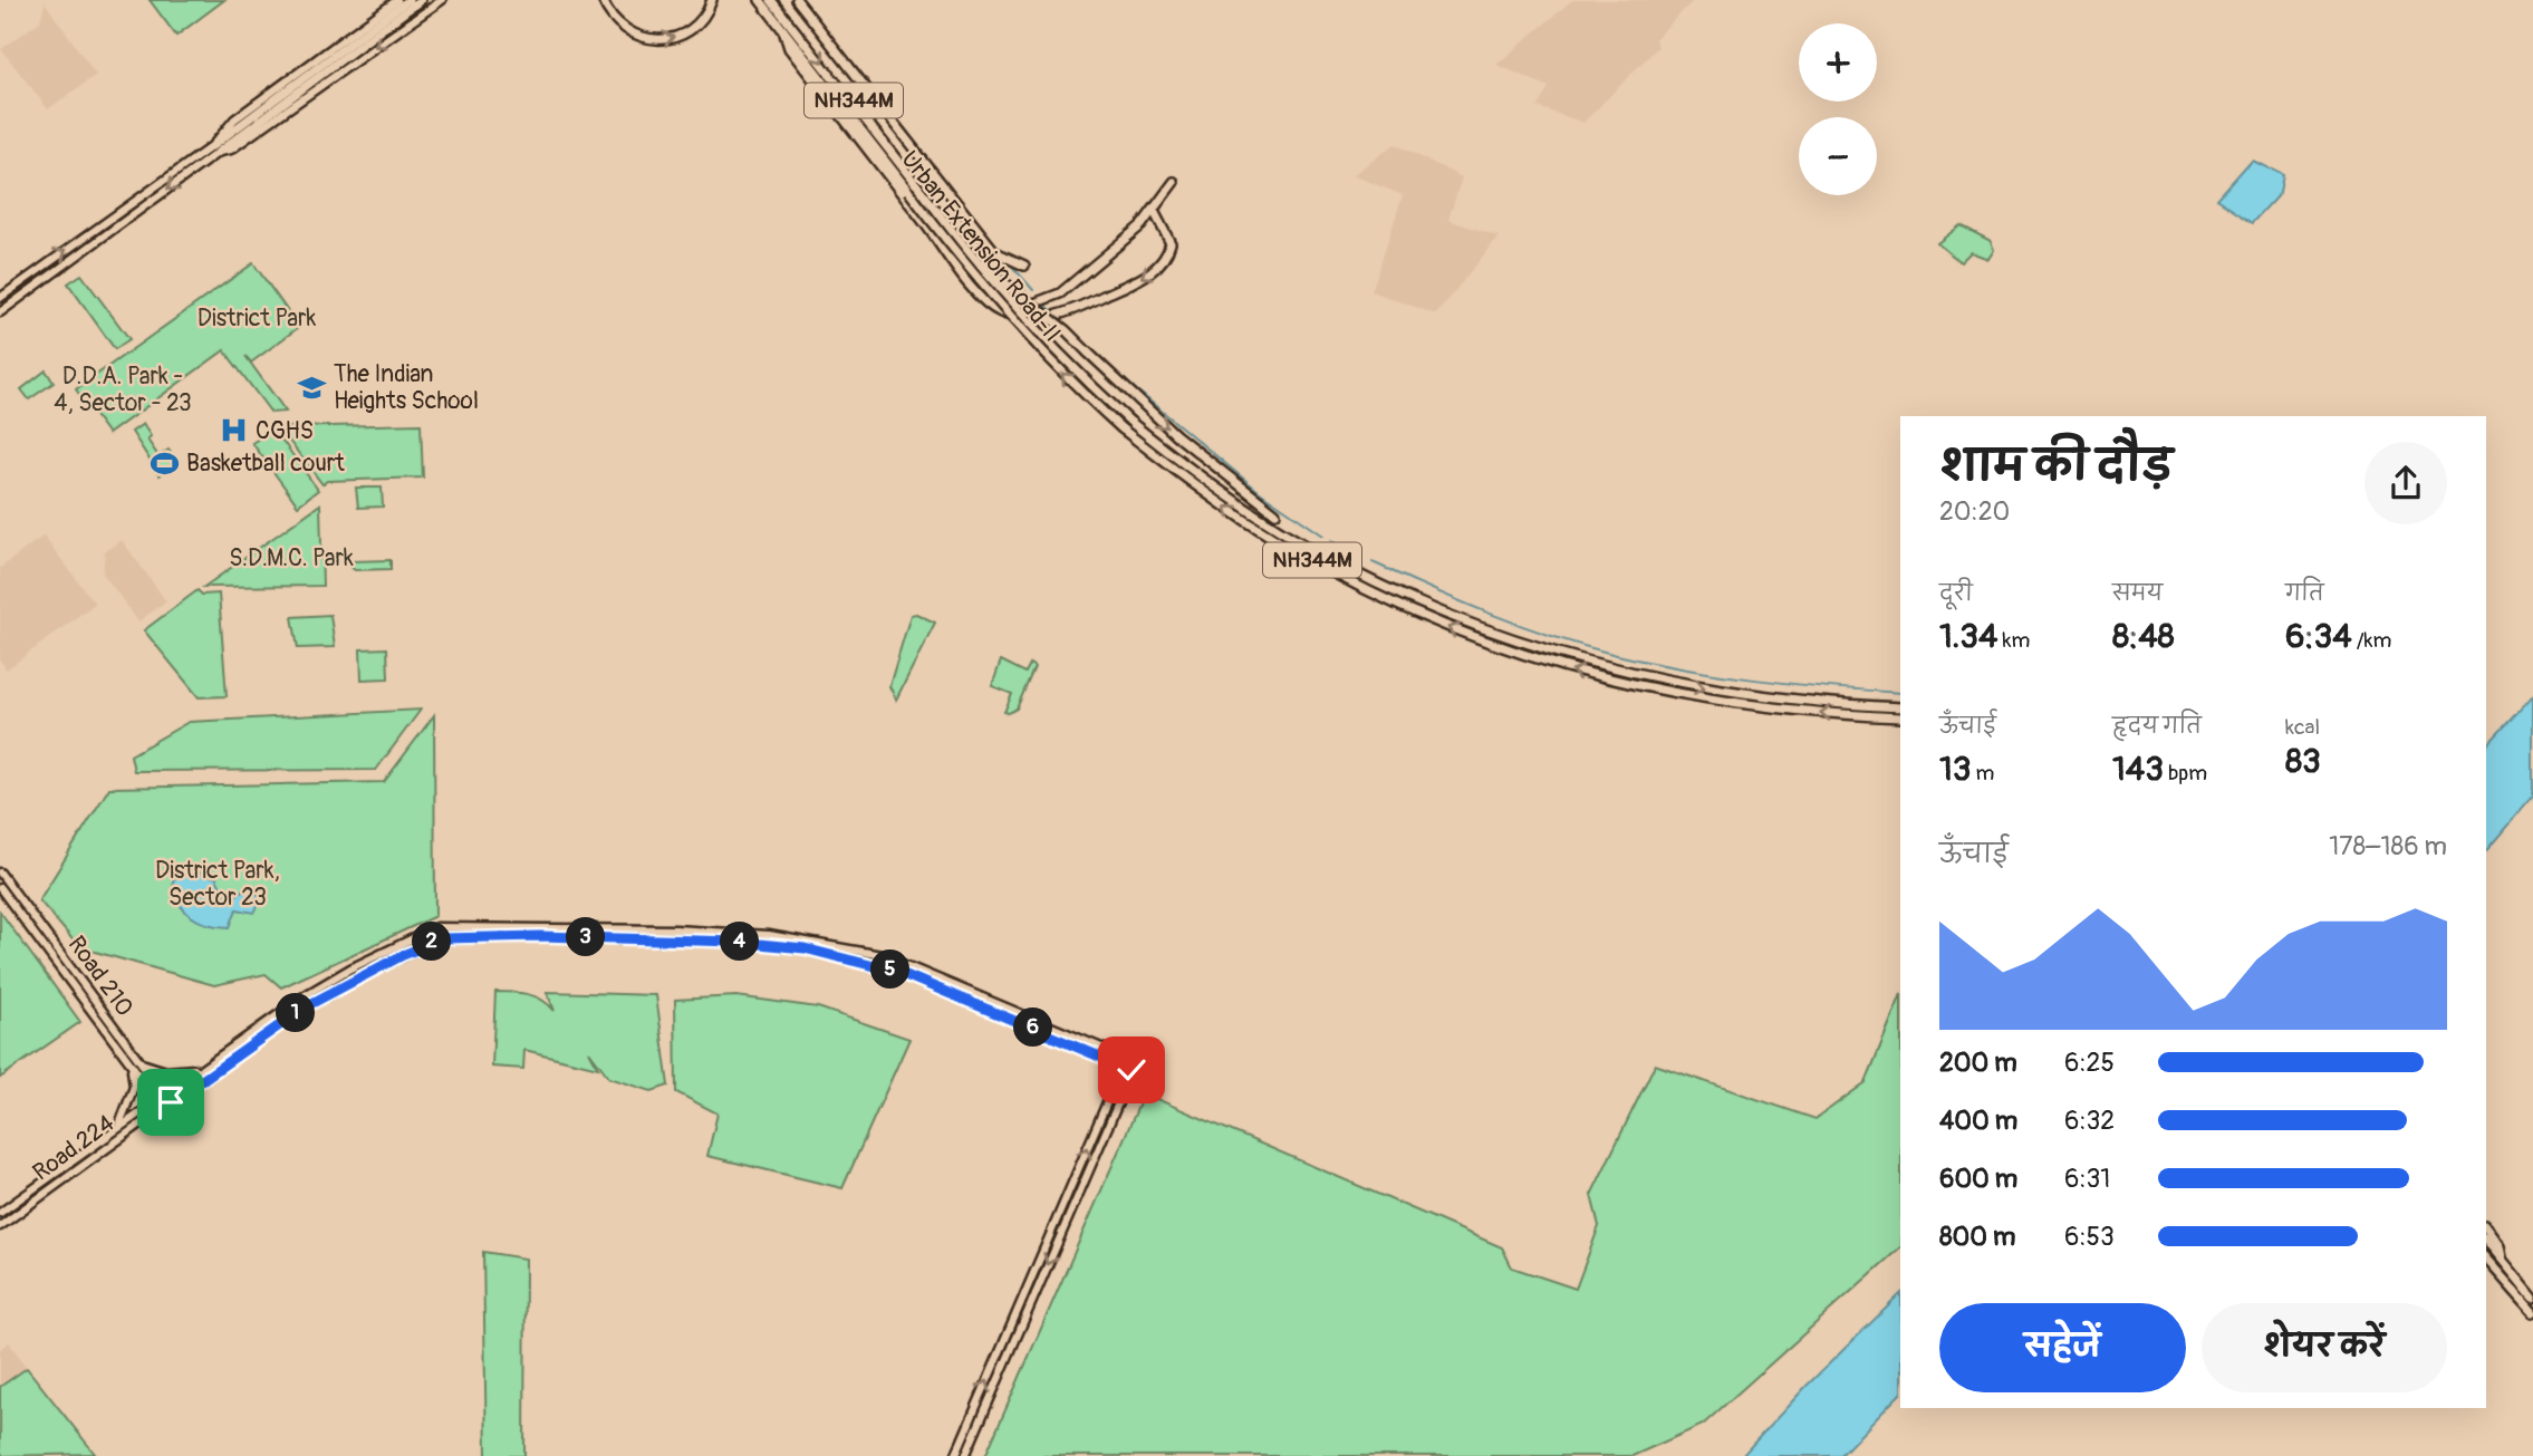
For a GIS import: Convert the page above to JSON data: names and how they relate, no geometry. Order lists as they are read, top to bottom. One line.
{"streets":{"highway":["NH344M","Urban Extension Road-II"],"main road":["Road 210","Road 224"]},"crossings":[["Road 210","Road 224"]],"parks":["District Park","D.D.A. Park - 4, Sector - 23","S.D.M.C. Park","District Park, Sector 23"],"places":{"school or university":["The Indian Heights School"],"hospital":["CGHS"],"sports":["Basketball court"]},"page":{"map_buttons":["+","−"],"heading":["शाम की दौड़","20:20"],"stats":[["दूरी","1.34 km"],["समय","8:48"],["गति","6:34 /km"],["ऊँचाई","13 m"],["हृदय गति","143 bpm"],["kcal","83"]],"chart":["ऊँचाई","178–186 m"],"pins":["3","2","4","5","1","6"],"list":[{"name":"200 m","note":"6:25"},{"name":"400 m","note":"6:32"},{"name":"600 m","note":"6:31"},{"name":"800 m","note":"6:53"}],"buttons":["सहेजें","शेयर करें"]}}
